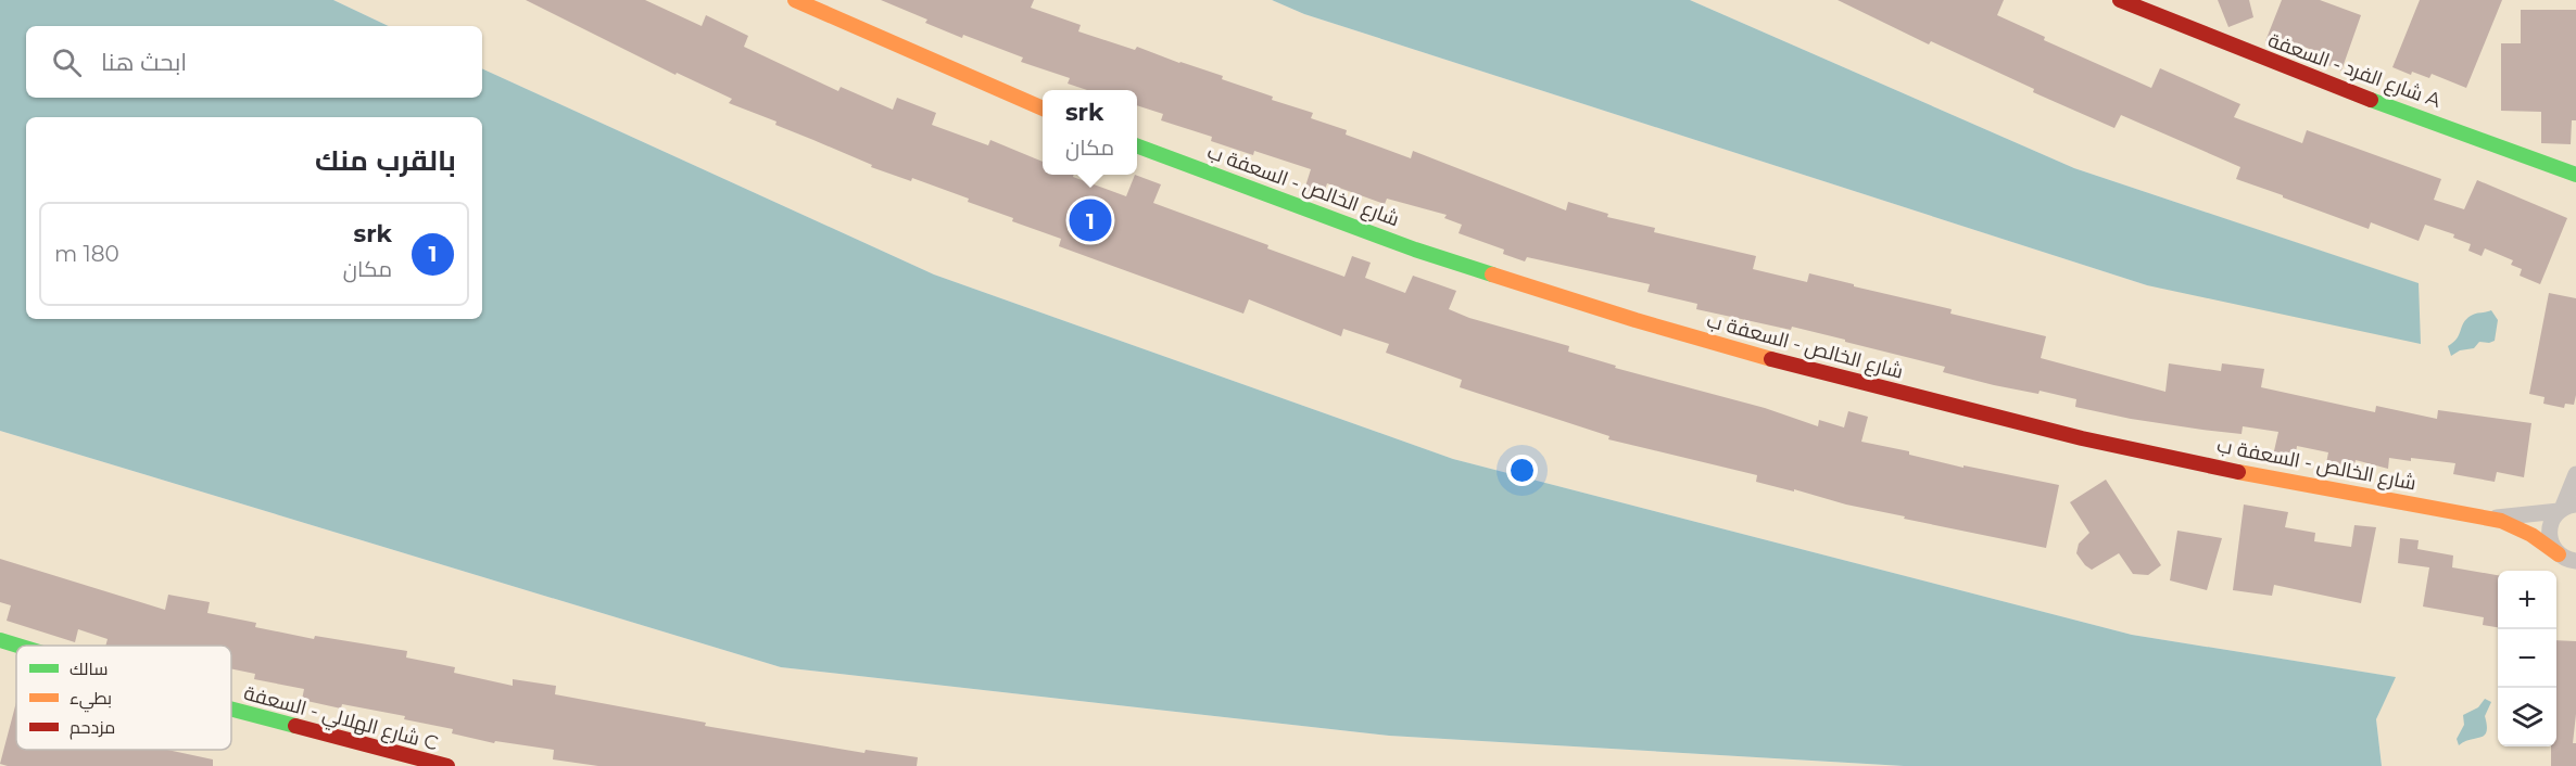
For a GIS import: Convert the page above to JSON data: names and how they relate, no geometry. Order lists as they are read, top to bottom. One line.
{"streets":{"street":["شارع الفرد - السعفة A","شارع الخالص - السعفة ب","شارع الهلالي - السعفة C"]},"legend":["سالك","بطيء","مزدحم"],"page":{"search":"ابحث هنا","popup":["srk","مكان"],"heading":"بالقرب منك","pins":"1","list":[{"mark":"1","name":"srk","note":"مكان","value":"180 m"}],"map_buttons":["+","−"]}}
